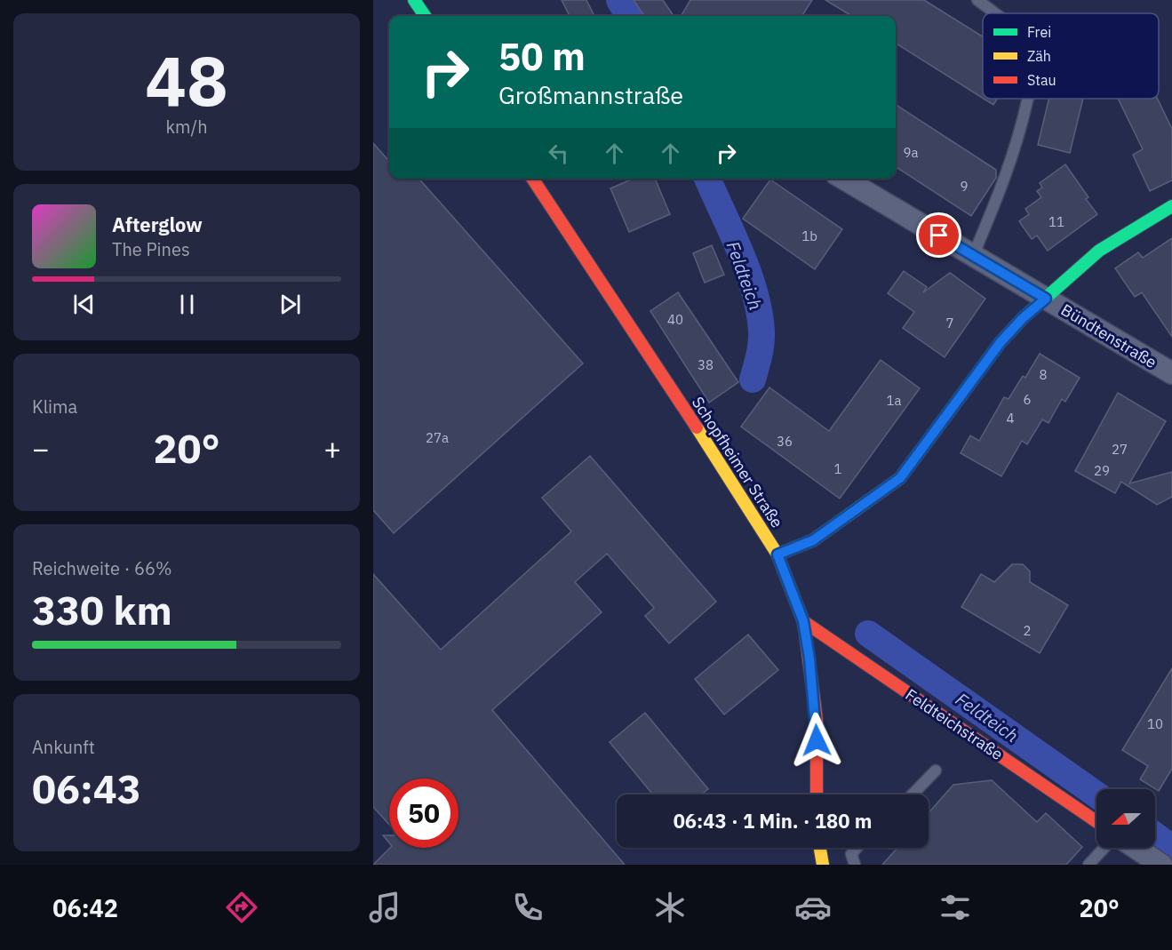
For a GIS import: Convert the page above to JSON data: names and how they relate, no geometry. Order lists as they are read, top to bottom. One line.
{"streets":{"street":["Bündtenstraße","Schopfheimer Straße","Feldteichstraße"]},"crossings":[["Schopfheimer Straße","Feldteichstraße"]],"water":["Feldteich"],"house_numbers":["9a","9","11","1b","40","7","38","8","6","1a","4","27a","36","27","1","29","2","10"],"legend":["Frei","Zäh","Stau"],"north":"left","page":{"tile":[["48","km/h"],"Klima",["Reichweite · 66%","330 km"],["Ankunft","06:43"]],"turn":["50 m","Großmannstraße"],"song":["Afterglow","The Pines"],"heat":["−","20°","+"],"limit":"50","trip":"06:43 · 1 Min. · 180 m","tabs":["06:42","20°"]}}
